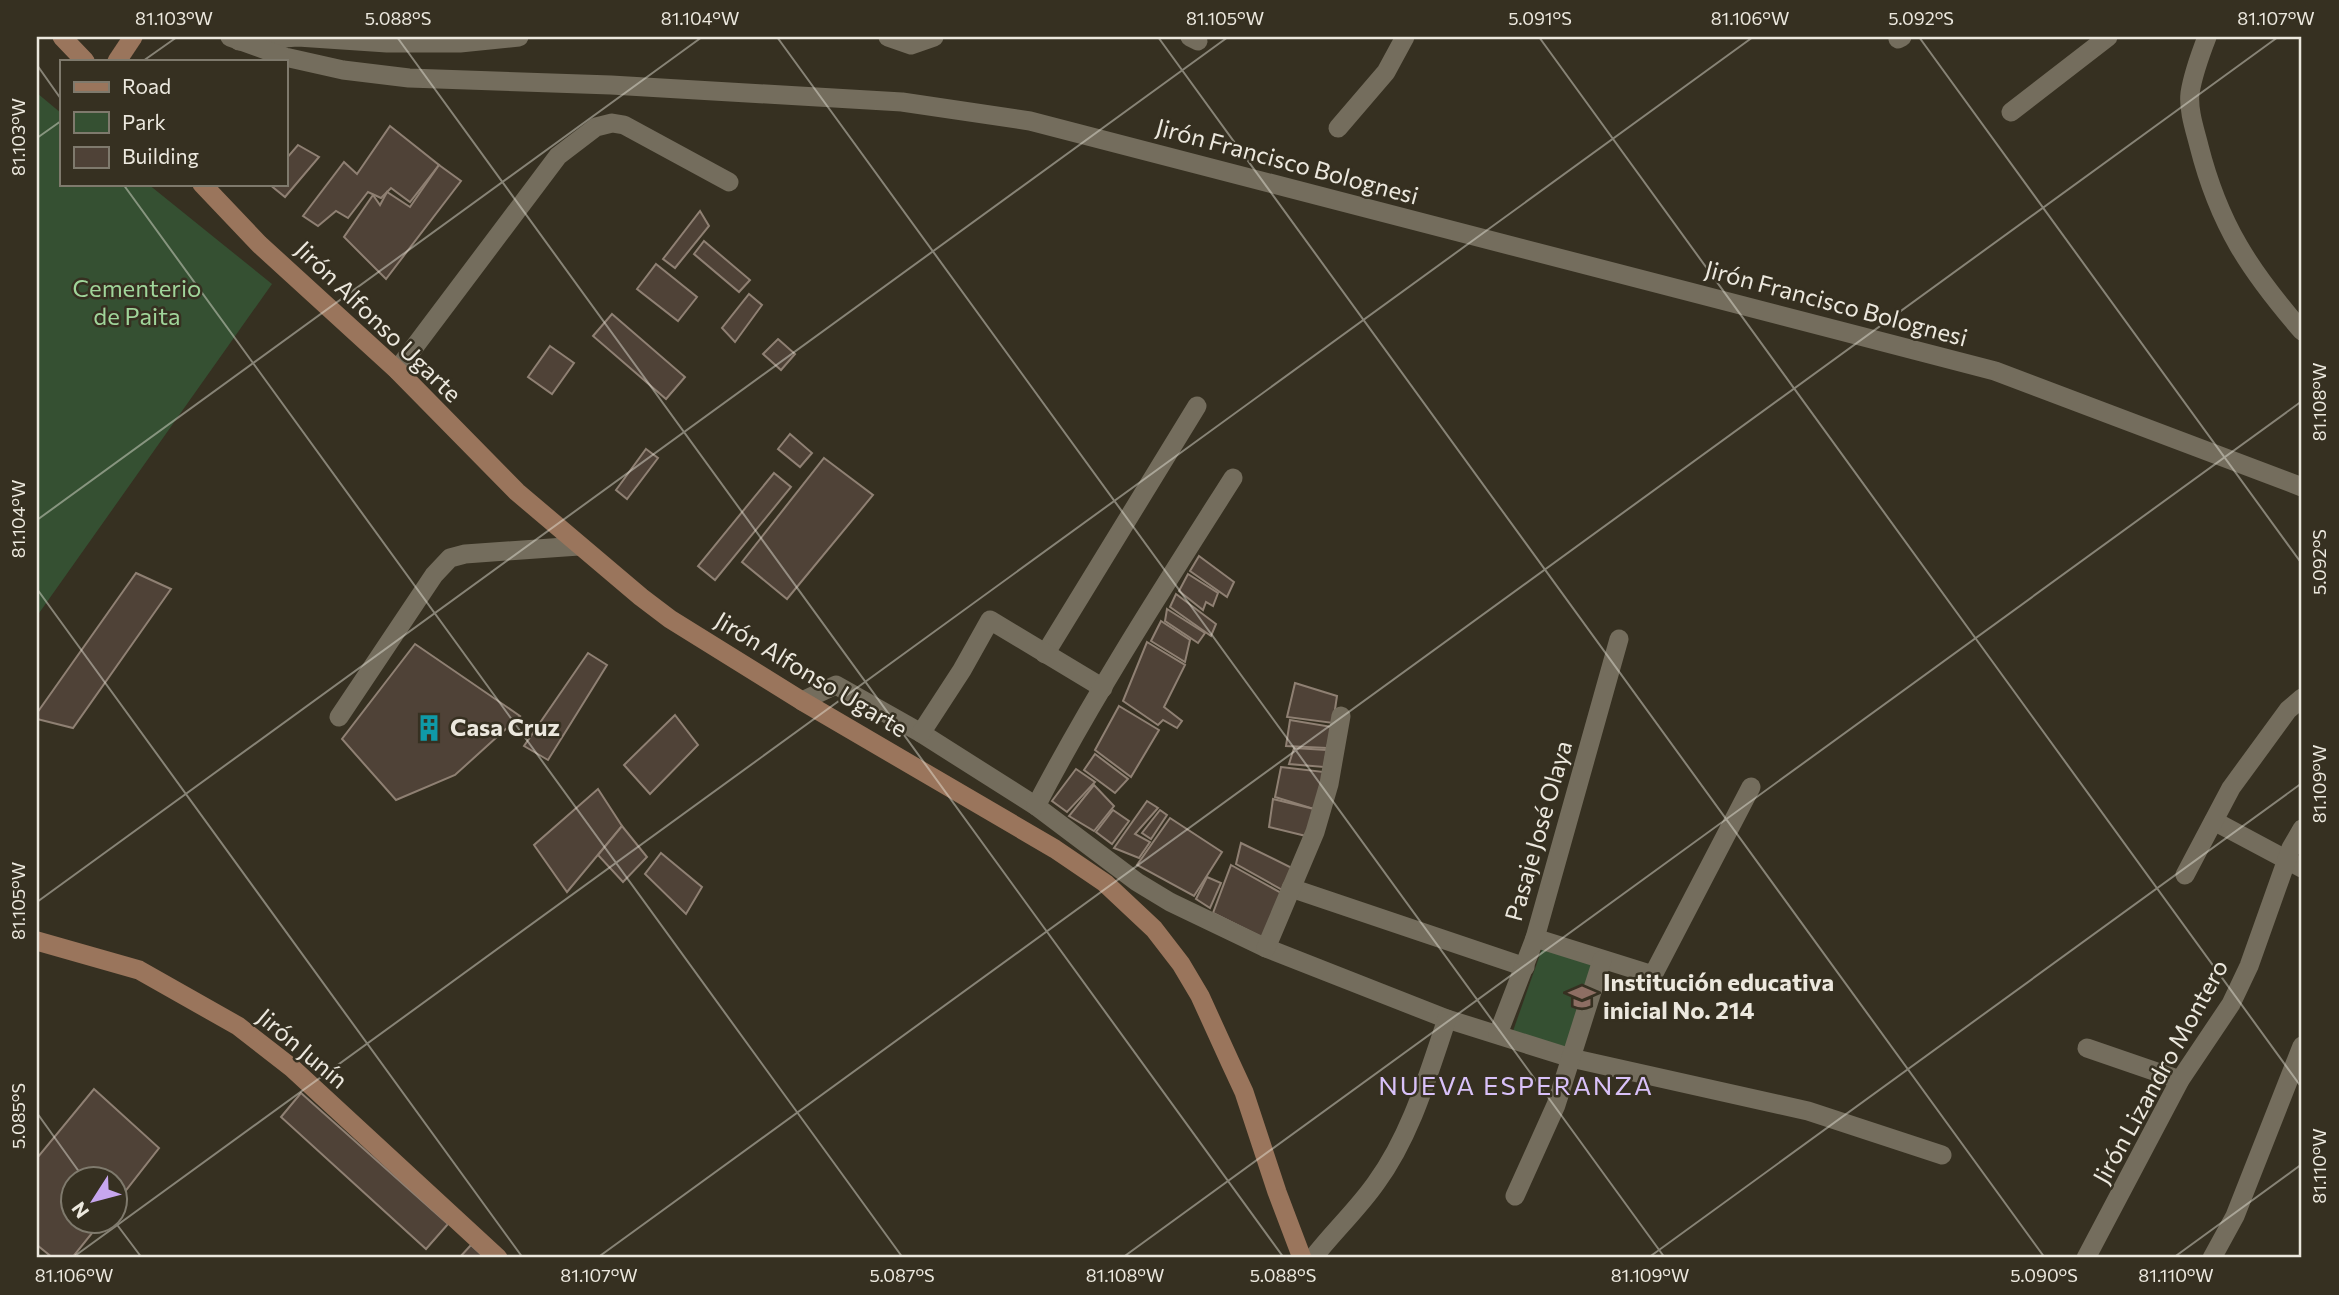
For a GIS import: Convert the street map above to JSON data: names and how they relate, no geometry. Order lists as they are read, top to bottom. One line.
{"streets":{"main road":["Jirón Alfonso Ugarte","Jirón Junín"],"street":["Jirón Francisco Bolognesi","Pasaje José Olaya","Jirón Lizandro Montero"]},"districts":["NUEVA ESPERANZA"],"parks":["Cementerio de Paita"],"places":{"building":["Casa Cruz"],"school or university":["Institución educativa inicial No. 214"]},"legend":["Road","Park","Building"],"north":"bottom left","coordinates":["81.103°W","5.088°S","81.104°W","81.105°W","5.091°S","81.106°W","5.092°S","81.107°W","81.108°W","81.109°W","5.085°S","81.110°W","5.087°S","5.090°S"]}
